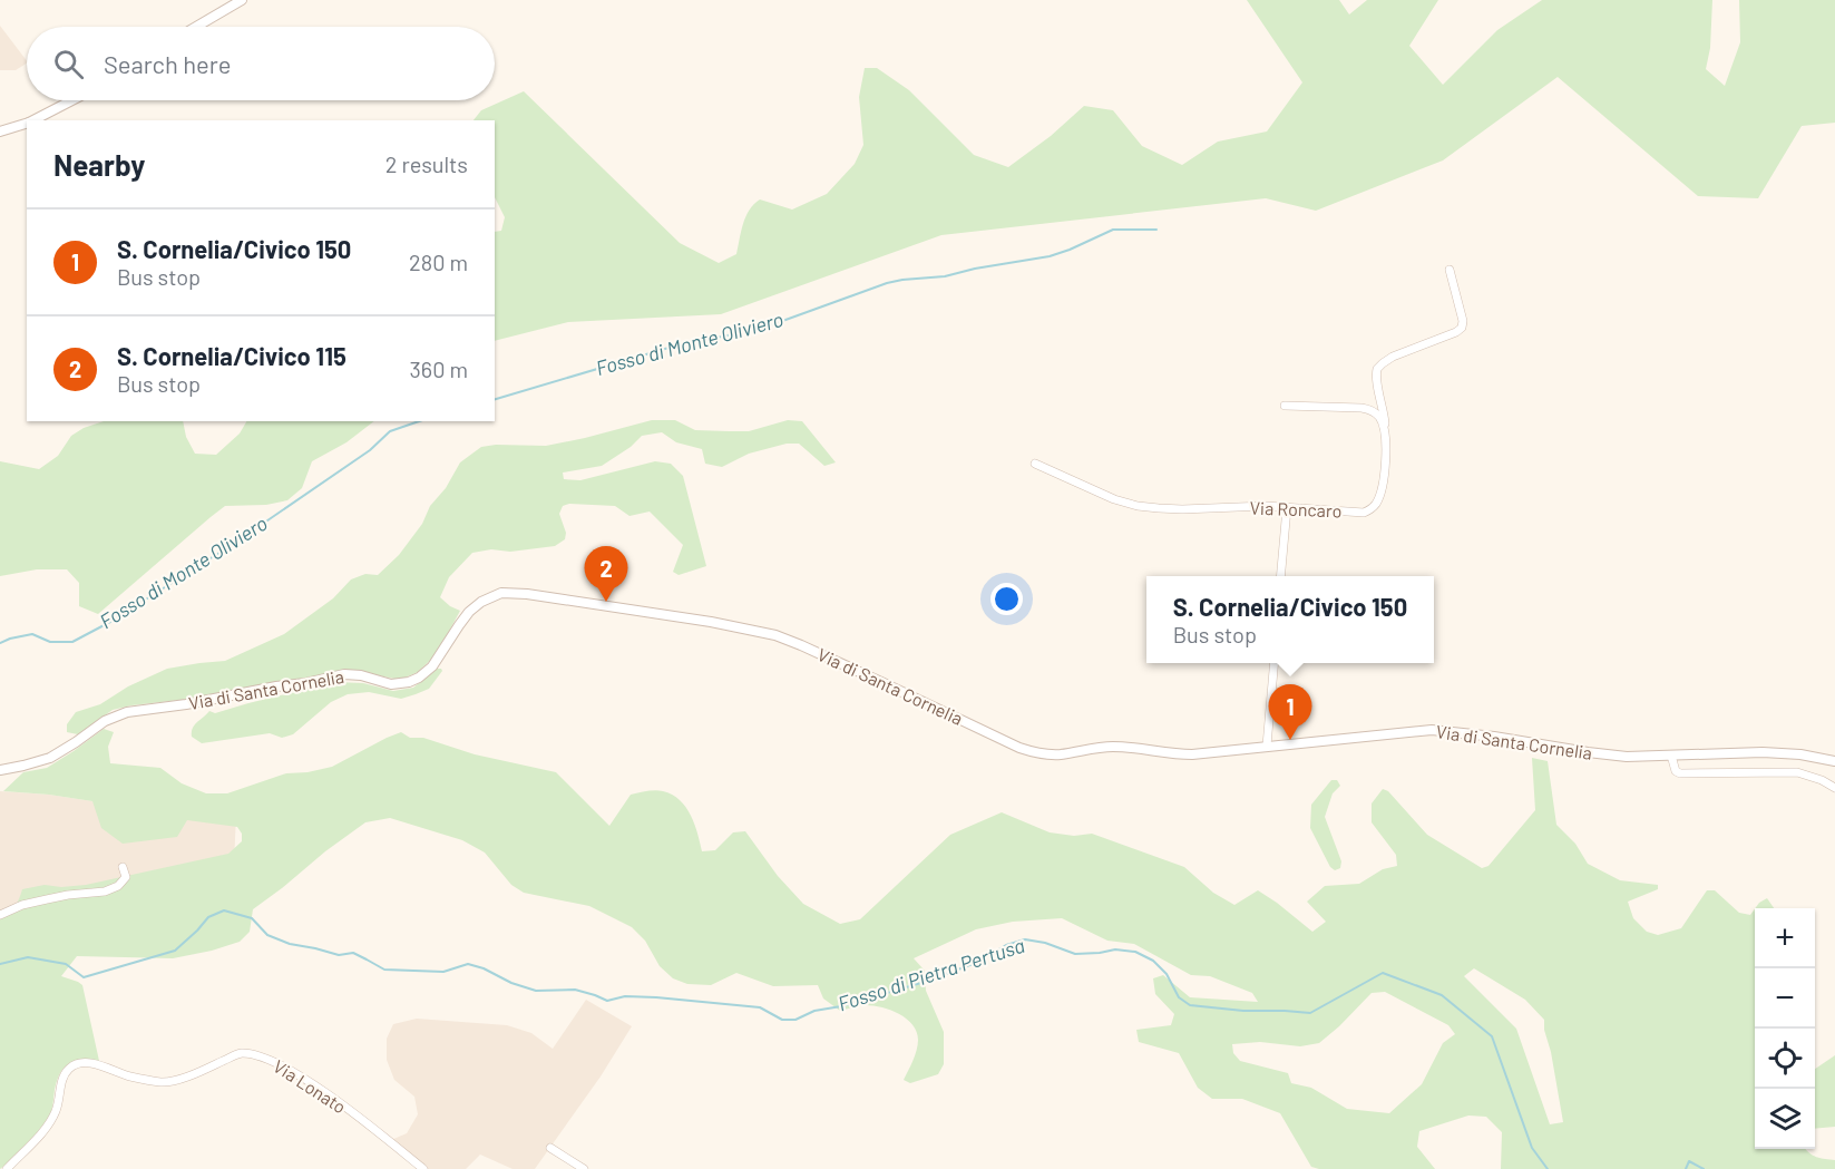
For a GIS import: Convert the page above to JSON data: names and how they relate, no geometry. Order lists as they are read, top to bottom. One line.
{"streets":{"street":["Via Roncaro","Via di Santa Cornelia","Via Lonato"]},"water":["Fosso di Monte Oliviero","Fosso di Pietra Pertusa"],"page":{"search":"Search here","heading":["Nearby","2 results"],"list":[{"mark":"1","name":"S. Cornelia/Civico 150","note":"Bus stop","value":"280 m"},{"mark":"2","name":"S. Cornelia/Civico 115","note":"Bus stop","value":"360 m"}],"pins":["2","1"],"popup":["S. Cornelia/Civico 150","Bus stop"],"map_buttons":["+","−"]}}
